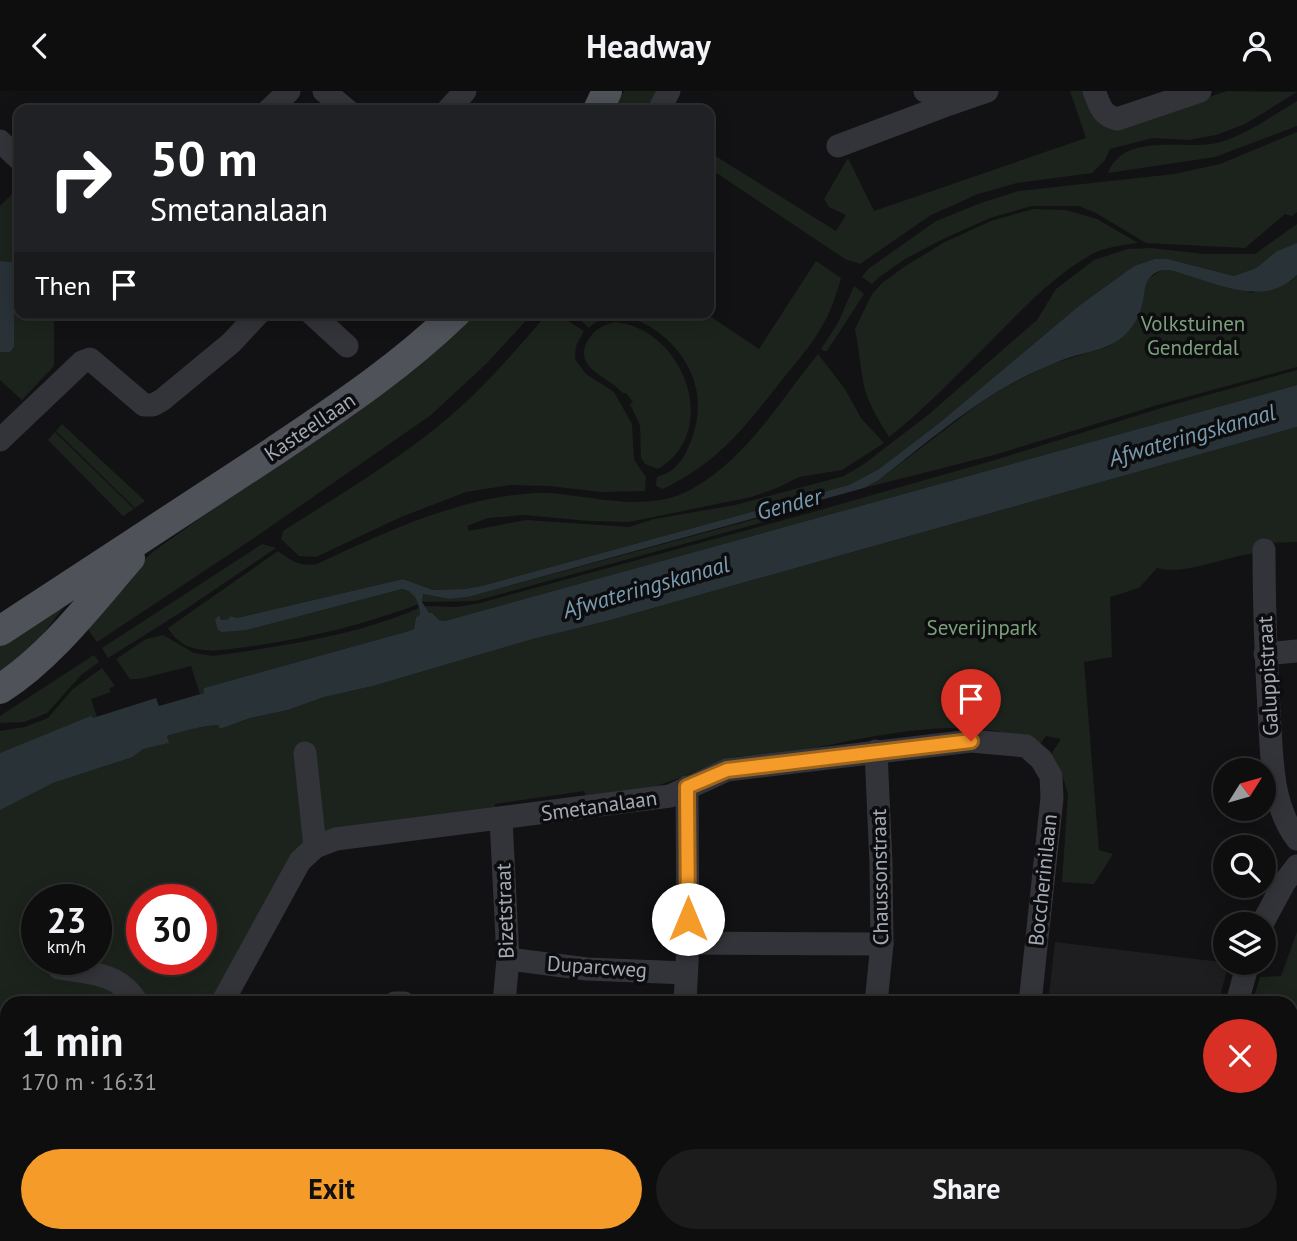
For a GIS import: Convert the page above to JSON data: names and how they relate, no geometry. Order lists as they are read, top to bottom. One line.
{"streets":{"main road":["Kasteellaan"],"street":["Galuppistraat","Smetanalaan","Chaussonstraat","Boccherinilaan","Bizetstraat","Duparcweg"]},"crossings":[["Smetanalaan","Chaussonstraat"],["Smetanalaan","Boccherinilaan"],["Smetanalaan","Bizetstraat"],["Bizetstraat","Duparcweg"]],"water":["Afwateringskanaal","Gender"],"parks":["Volkstuinen Genderdal","Severijnpark"],"north":"top right","page":{"header":"Headway","turn":["50 m","Smetanalaan"],"then":"Then","speed":"23 km/h","limit":"30","heading":["1 min","170 m · 16:31"],"buttons":["Exit","Share"]}}
